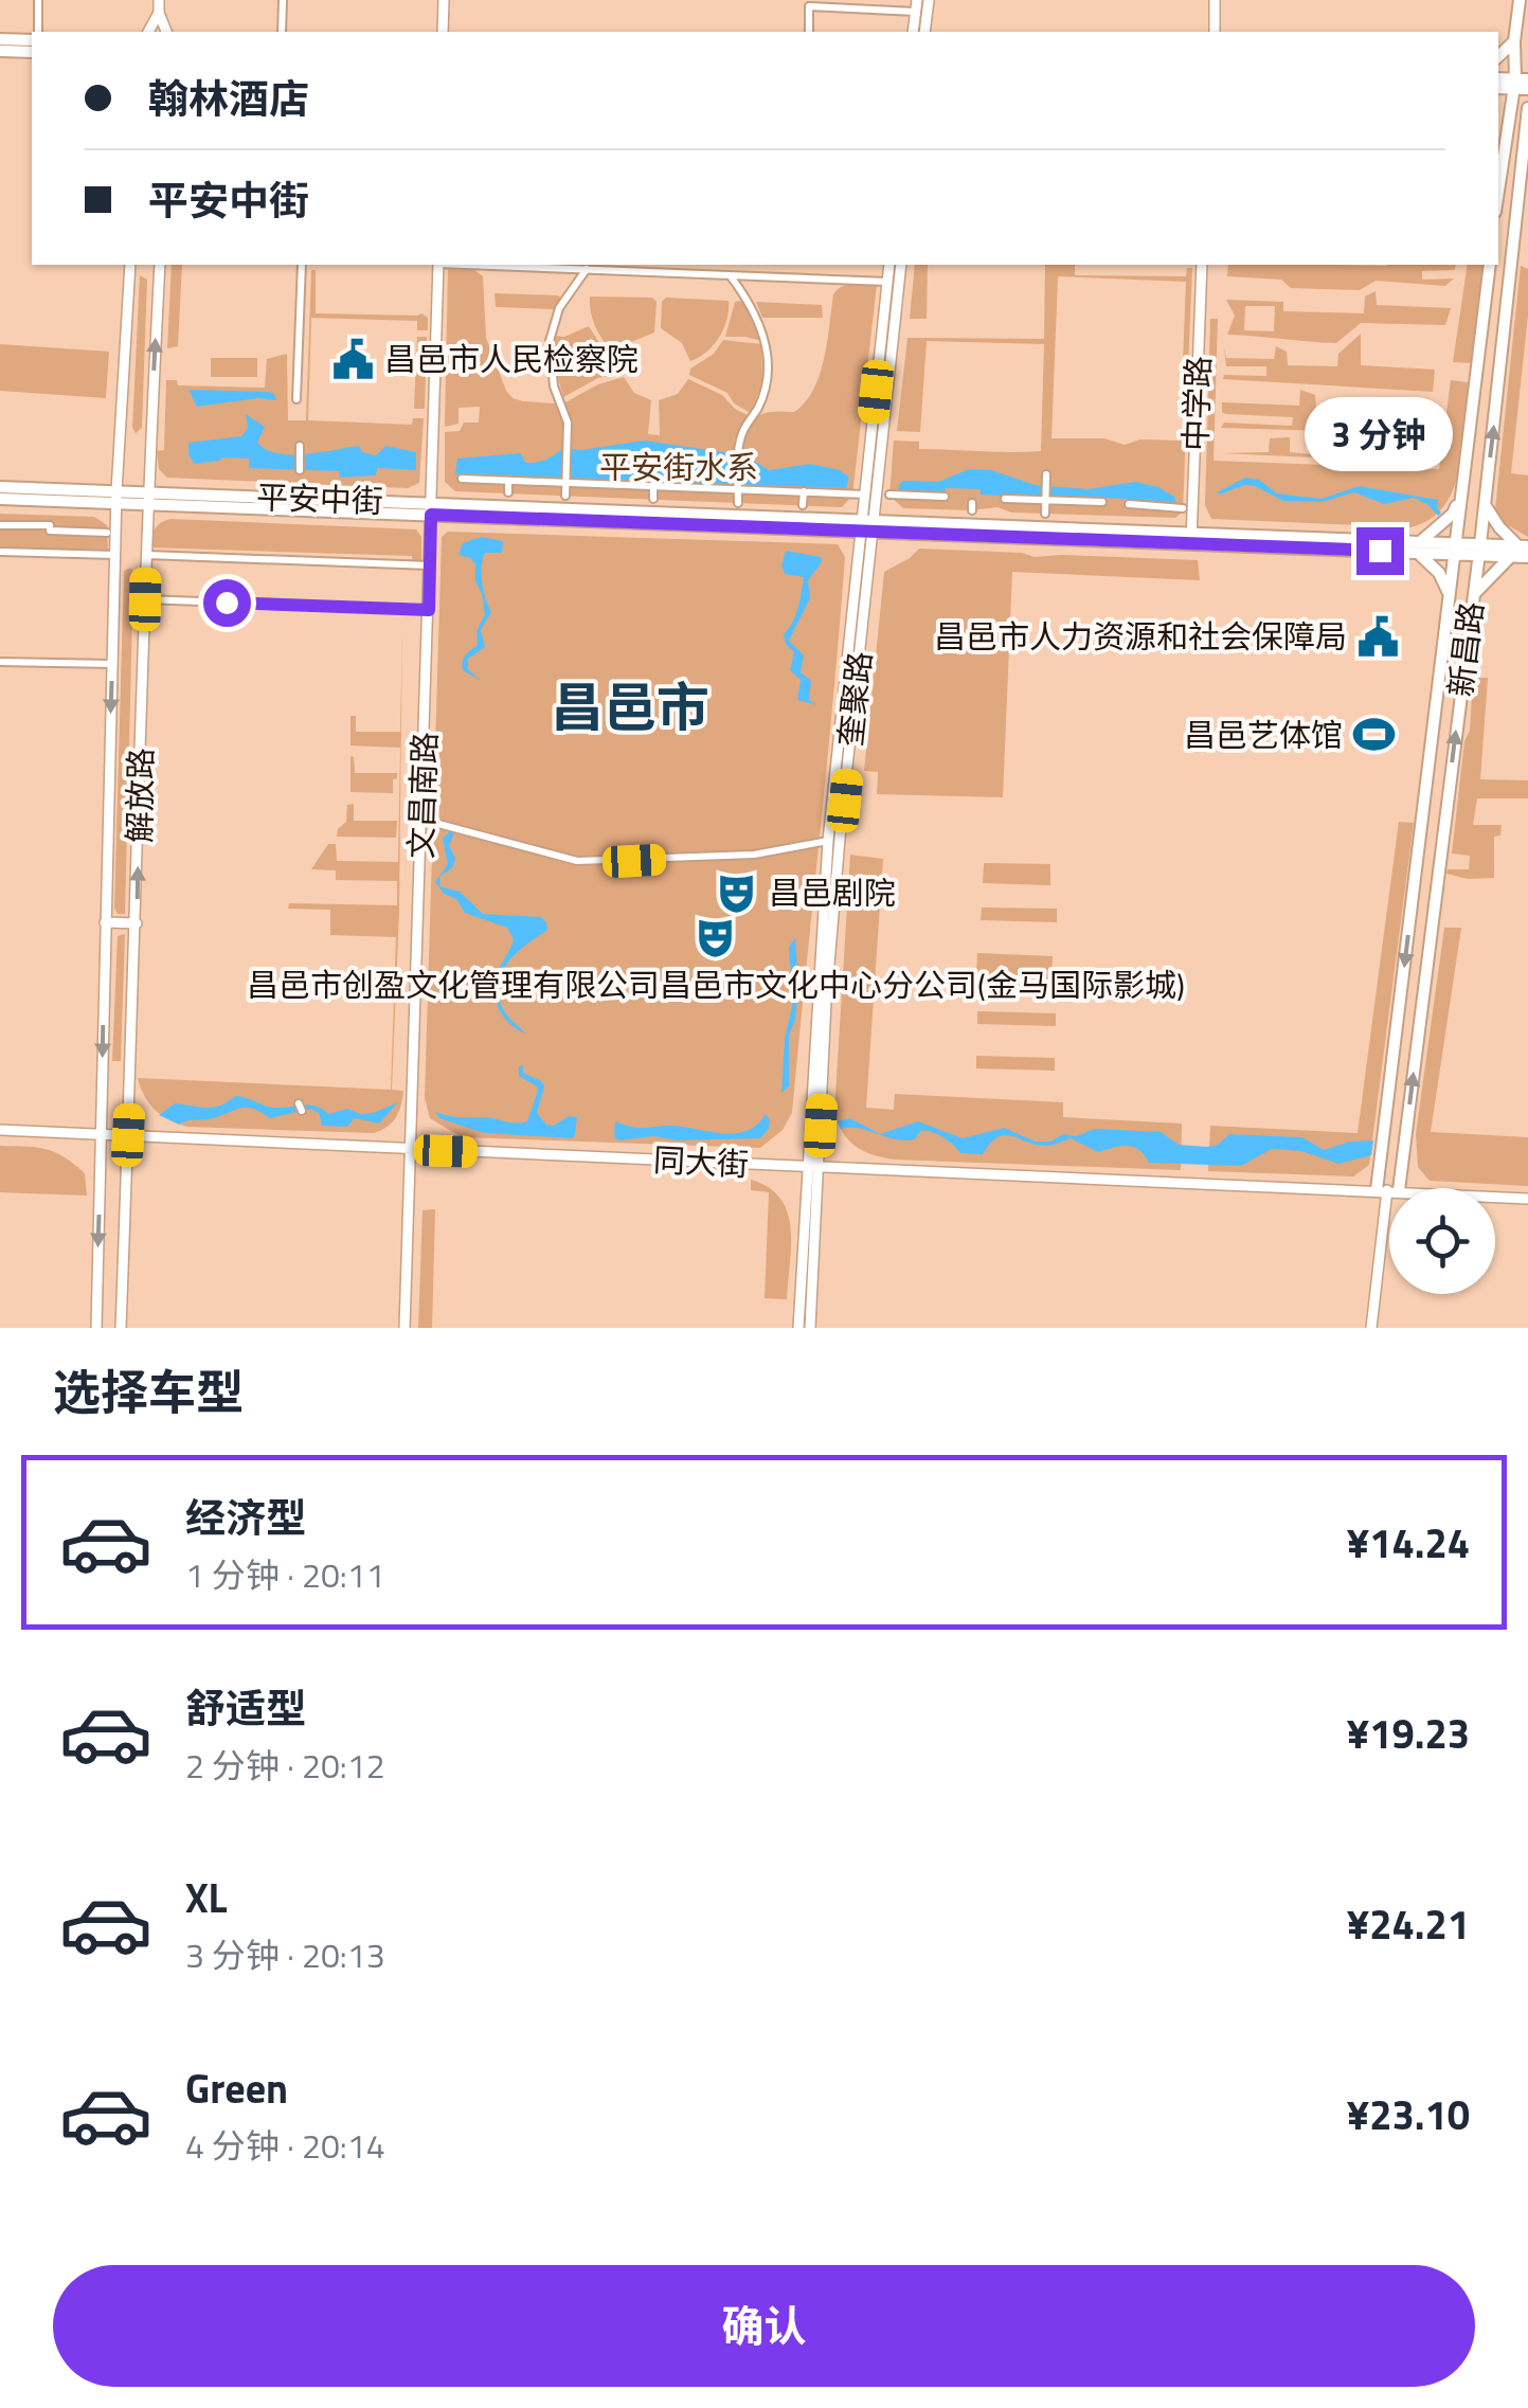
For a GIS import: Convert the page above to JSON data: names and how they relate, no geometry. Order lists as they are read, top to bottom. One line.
{"streets":{"main road":["平安中街","新昌路"],"street":["中学路","奎聚路","解放路","文昌南路","同大街"]},"crossings":[["中学路","平安中街"],["平安中街","新昌路"],["平安中街","奎聚路"],["平安中街","解放路"],["平安中街","文昌南路"],["新昌路","同大街"],["奎聚路","同大街"],["解放路","同大街"],["文昌南路","同大街"]],"districts":["昌邑市"],"parks":["平安街水系"],"places":{"public building":["昌邑市人民检察院","昌邑市人力资源和社会保障局"],"sports":["昌邑艺体馆"],"theatre":["昌邑剧院","昌邑市创盈文化管理有限公司昌邑市文化中心分公司(金马国际影城)"]},"page":{"banner":["翰林酒店","平安中街"],"bubble":"3 分钟","heading":"选择车型","list":[{"name":"经济型","note":"1 分钟 · 20:11","value":"¥14.24"},{"name":"舒适型","note":"2 分钟 · 20:12","value":"¥19.23"},{"name":"XL","note":"3 分钟 · 20:13","value":"¥24.21"},{"name":"Green","note":"4 分钟 · 20:14","value":"¥23.10"}],"buttons":"确认"}}
